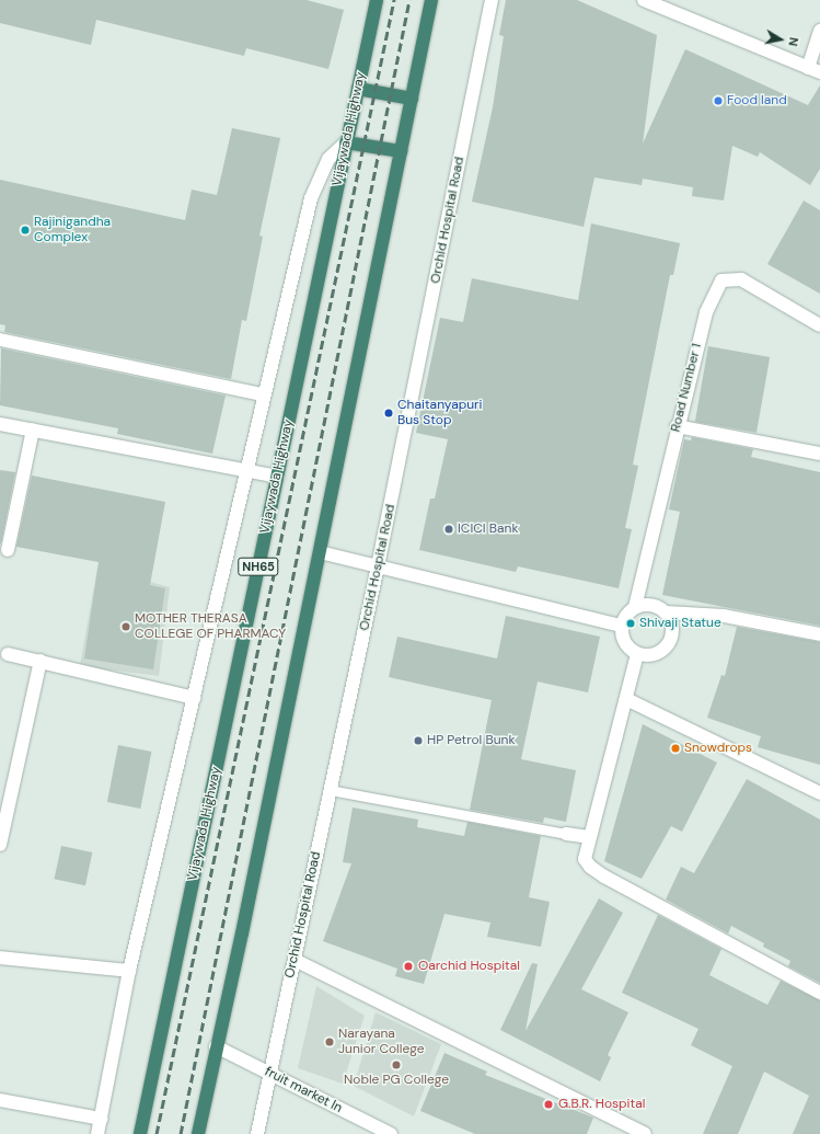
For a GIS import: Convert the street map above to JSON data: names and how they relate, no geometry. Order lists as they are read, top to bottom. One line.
{"streets":{"highway":["Vijaywada Highway","NH65"],"street":["Orchid Hospital Road","Road Number 1","fruit market ln"]},"crossings":[["Orchid Hospital Road","fruit market ln"]],"places":["Food land","Rajinigandha Complex","Chaitanyapuri Bus Stop","ICICI Bank","Shivaji Statue","MOTHER THERASA COLLEGE OF PHARMACY","HP Petrol Bunk","Snowdrops","Oarchid Hospital","Narayana Junior College","Noble PG College","G.B.R. Hospital"],"north":"right"}
